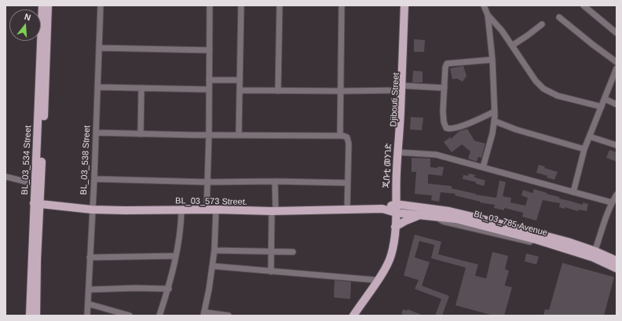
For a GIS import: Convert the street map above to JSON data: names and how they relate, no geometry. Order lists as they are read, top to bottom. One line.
{"streets":{"main road":["Djibouti Street","BL_03_534 Street","BL_03_573 Street.","BL_03_785 Avenue"],"street":["BL_03_538 Street"]},"crossings":[["Djibouti Street","BL_03_785 Avenue"],["BL_03_534 Street","BL_03_573 Street."],["BL_03_538 Street","BL_03_573 Street."],["BL_03_573 Street.","BL_03_785 Avenue"]],"north":"top"}
